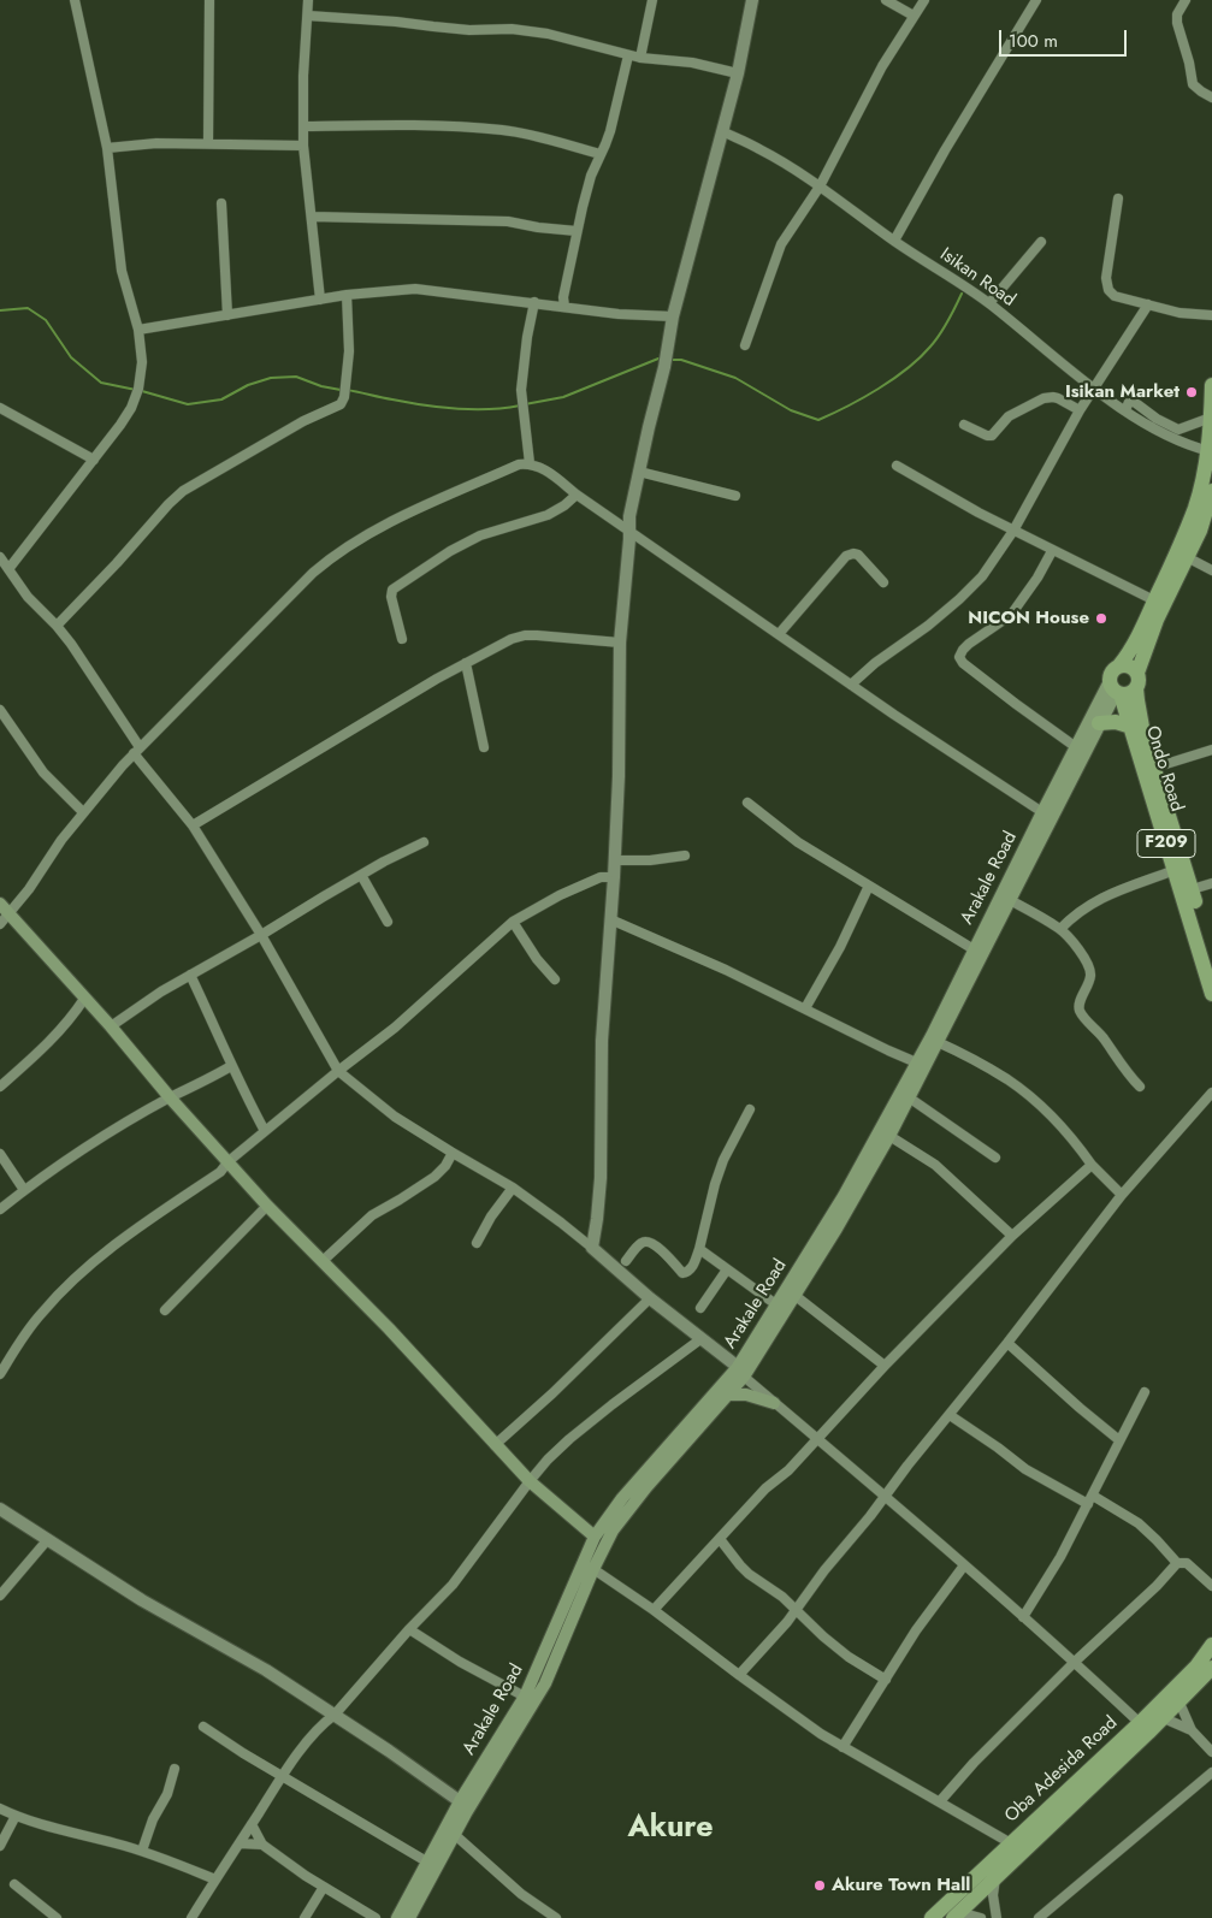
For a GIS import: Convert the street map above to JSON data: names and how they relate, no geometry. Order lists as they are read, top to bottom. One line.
{"streets":{"main road":["Ondo Road","F209","Arakale Road","Oba Adesida Road"],"street":["Isikan Road"]},"crossings":[["Ondo Road","Arakale Road"]],"districts":["Akure"],"places":["Isikan Market","NICON House","Akure Town Hall"],"scale_bar":"100 m"}
